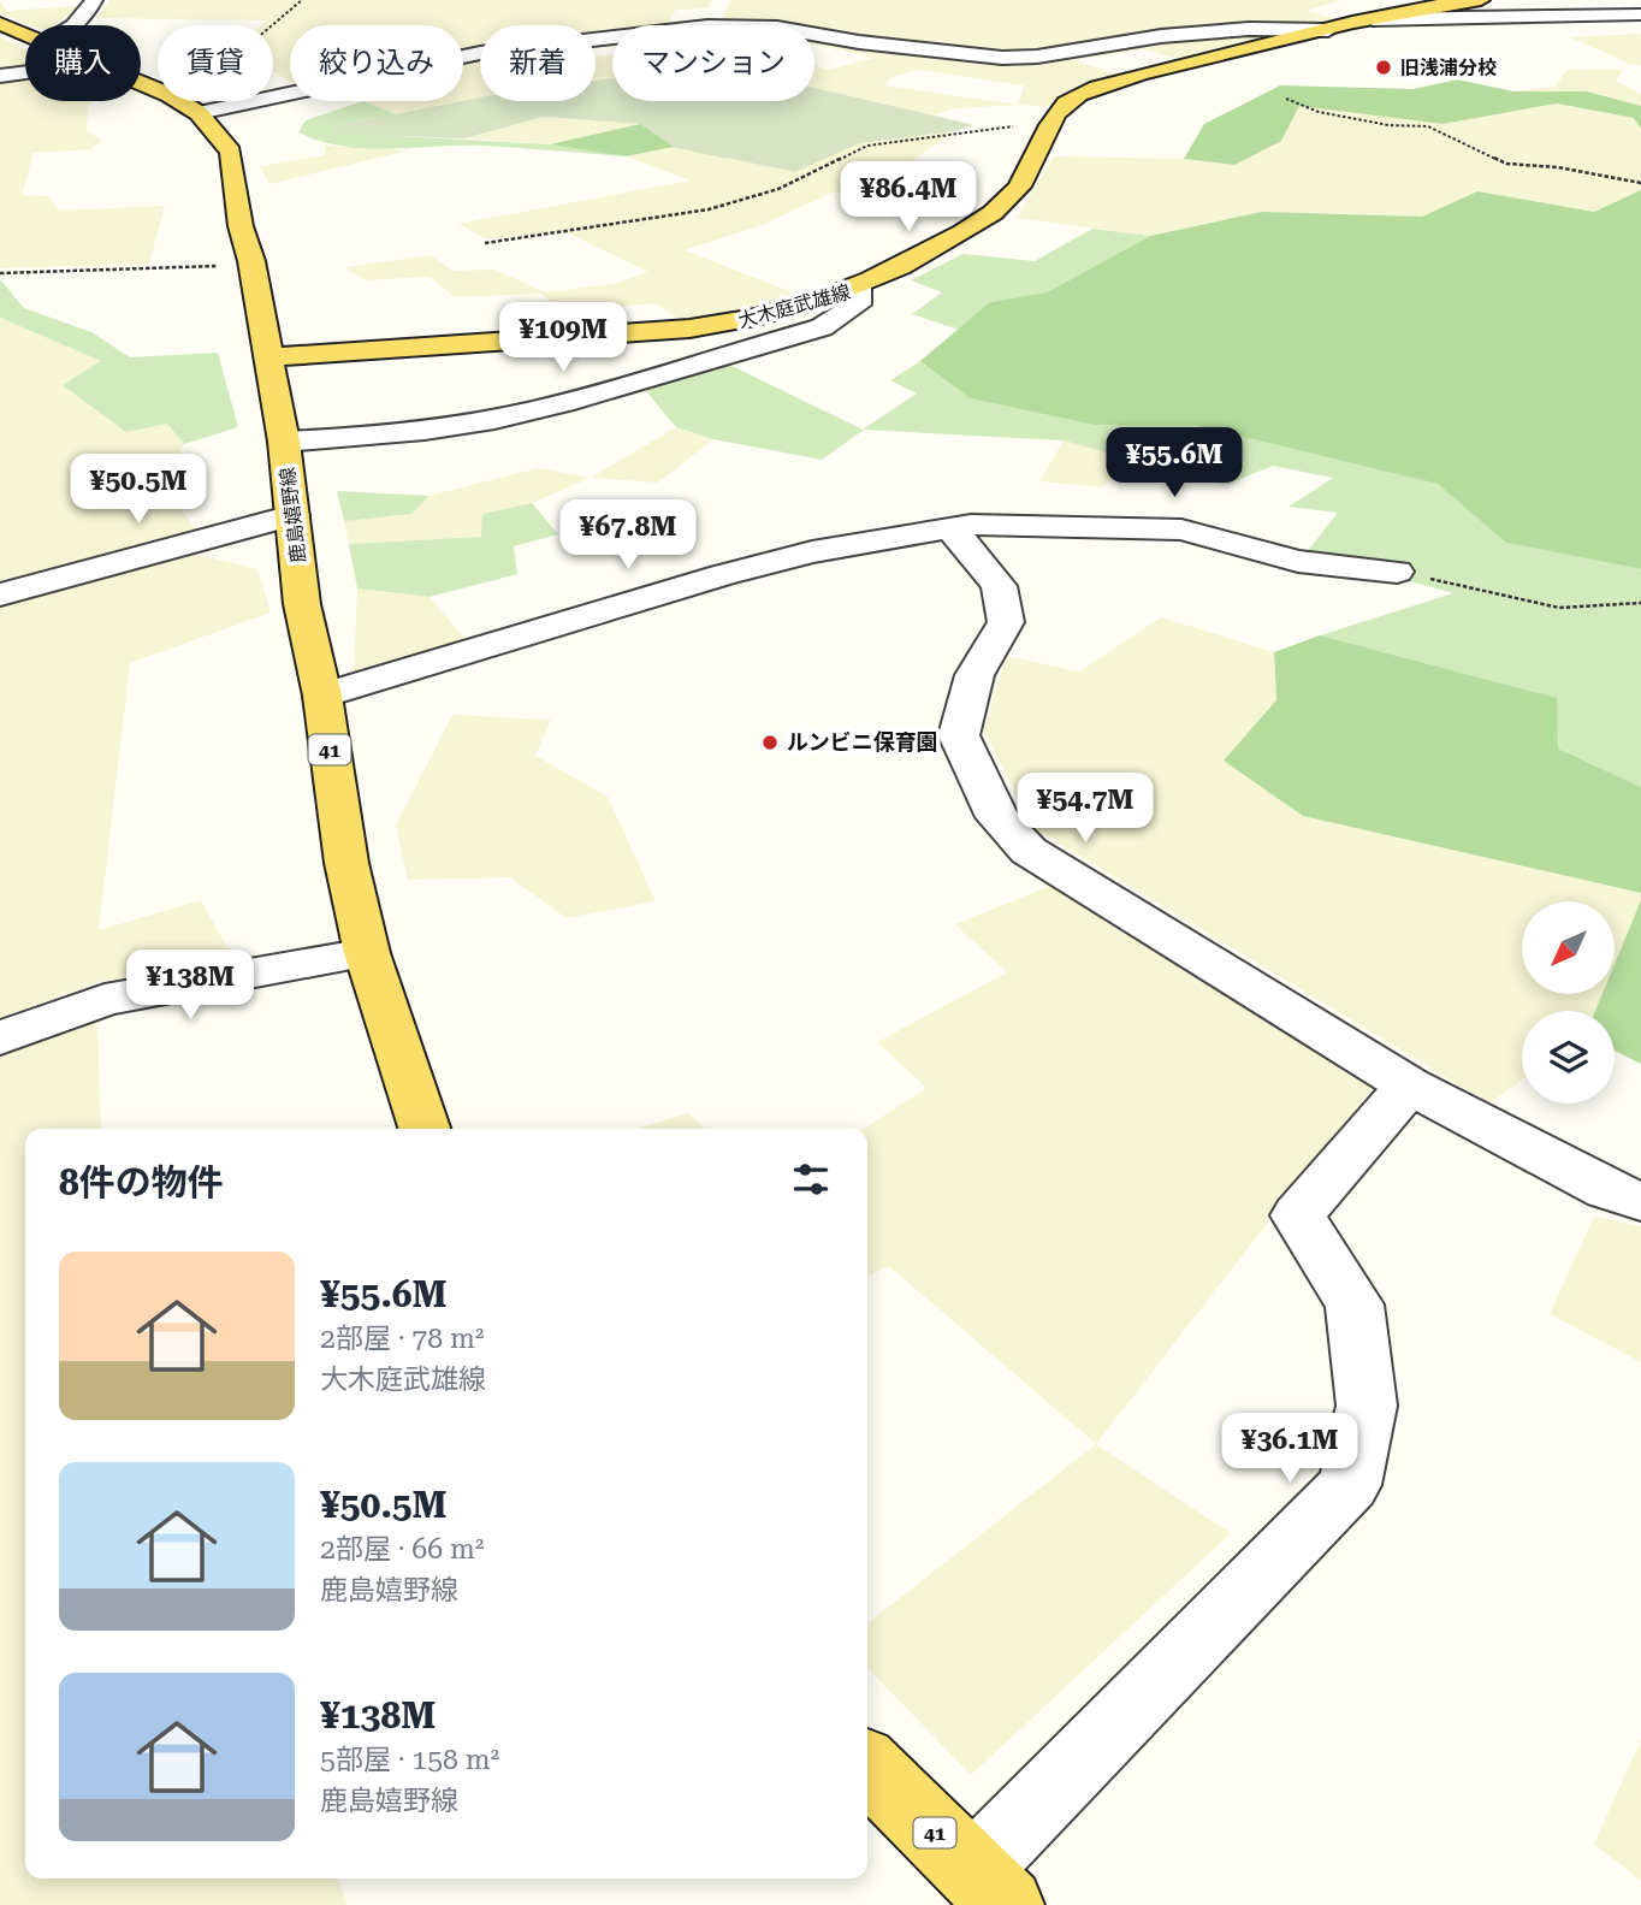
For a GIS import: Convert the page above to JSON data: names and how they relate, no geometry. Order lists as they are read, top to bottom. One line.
{"streets":{"main road":["大木庭武雄線","鹿島嬉野線","41"]},"crossings":[["大木庭武雄線","鹿島嬉野線"]],"places":["旧浅浦分校","ルンビニ保育園"],"north":"bottom left","page":{"chip":["購入","賃貸","絞り込み","新着","マンション"],"price":["¥86.4M","¥109M","¥55.6M","¥50.5M","¥67.8M","¥54.7M","¥138M","¥36.1M"],"heading":"8件の物件","list":[{"name":"¥55.6M","note":"2部屋 · 78 m² · 大木庭武雄線"},{"name":"¥50.5M","note":"2部屋 · 66 m² · 鹿島嬉野線"},{"name":"¥138M","note":"5部屋 · 158 m² · 鹿島嬉野線"}]}}
